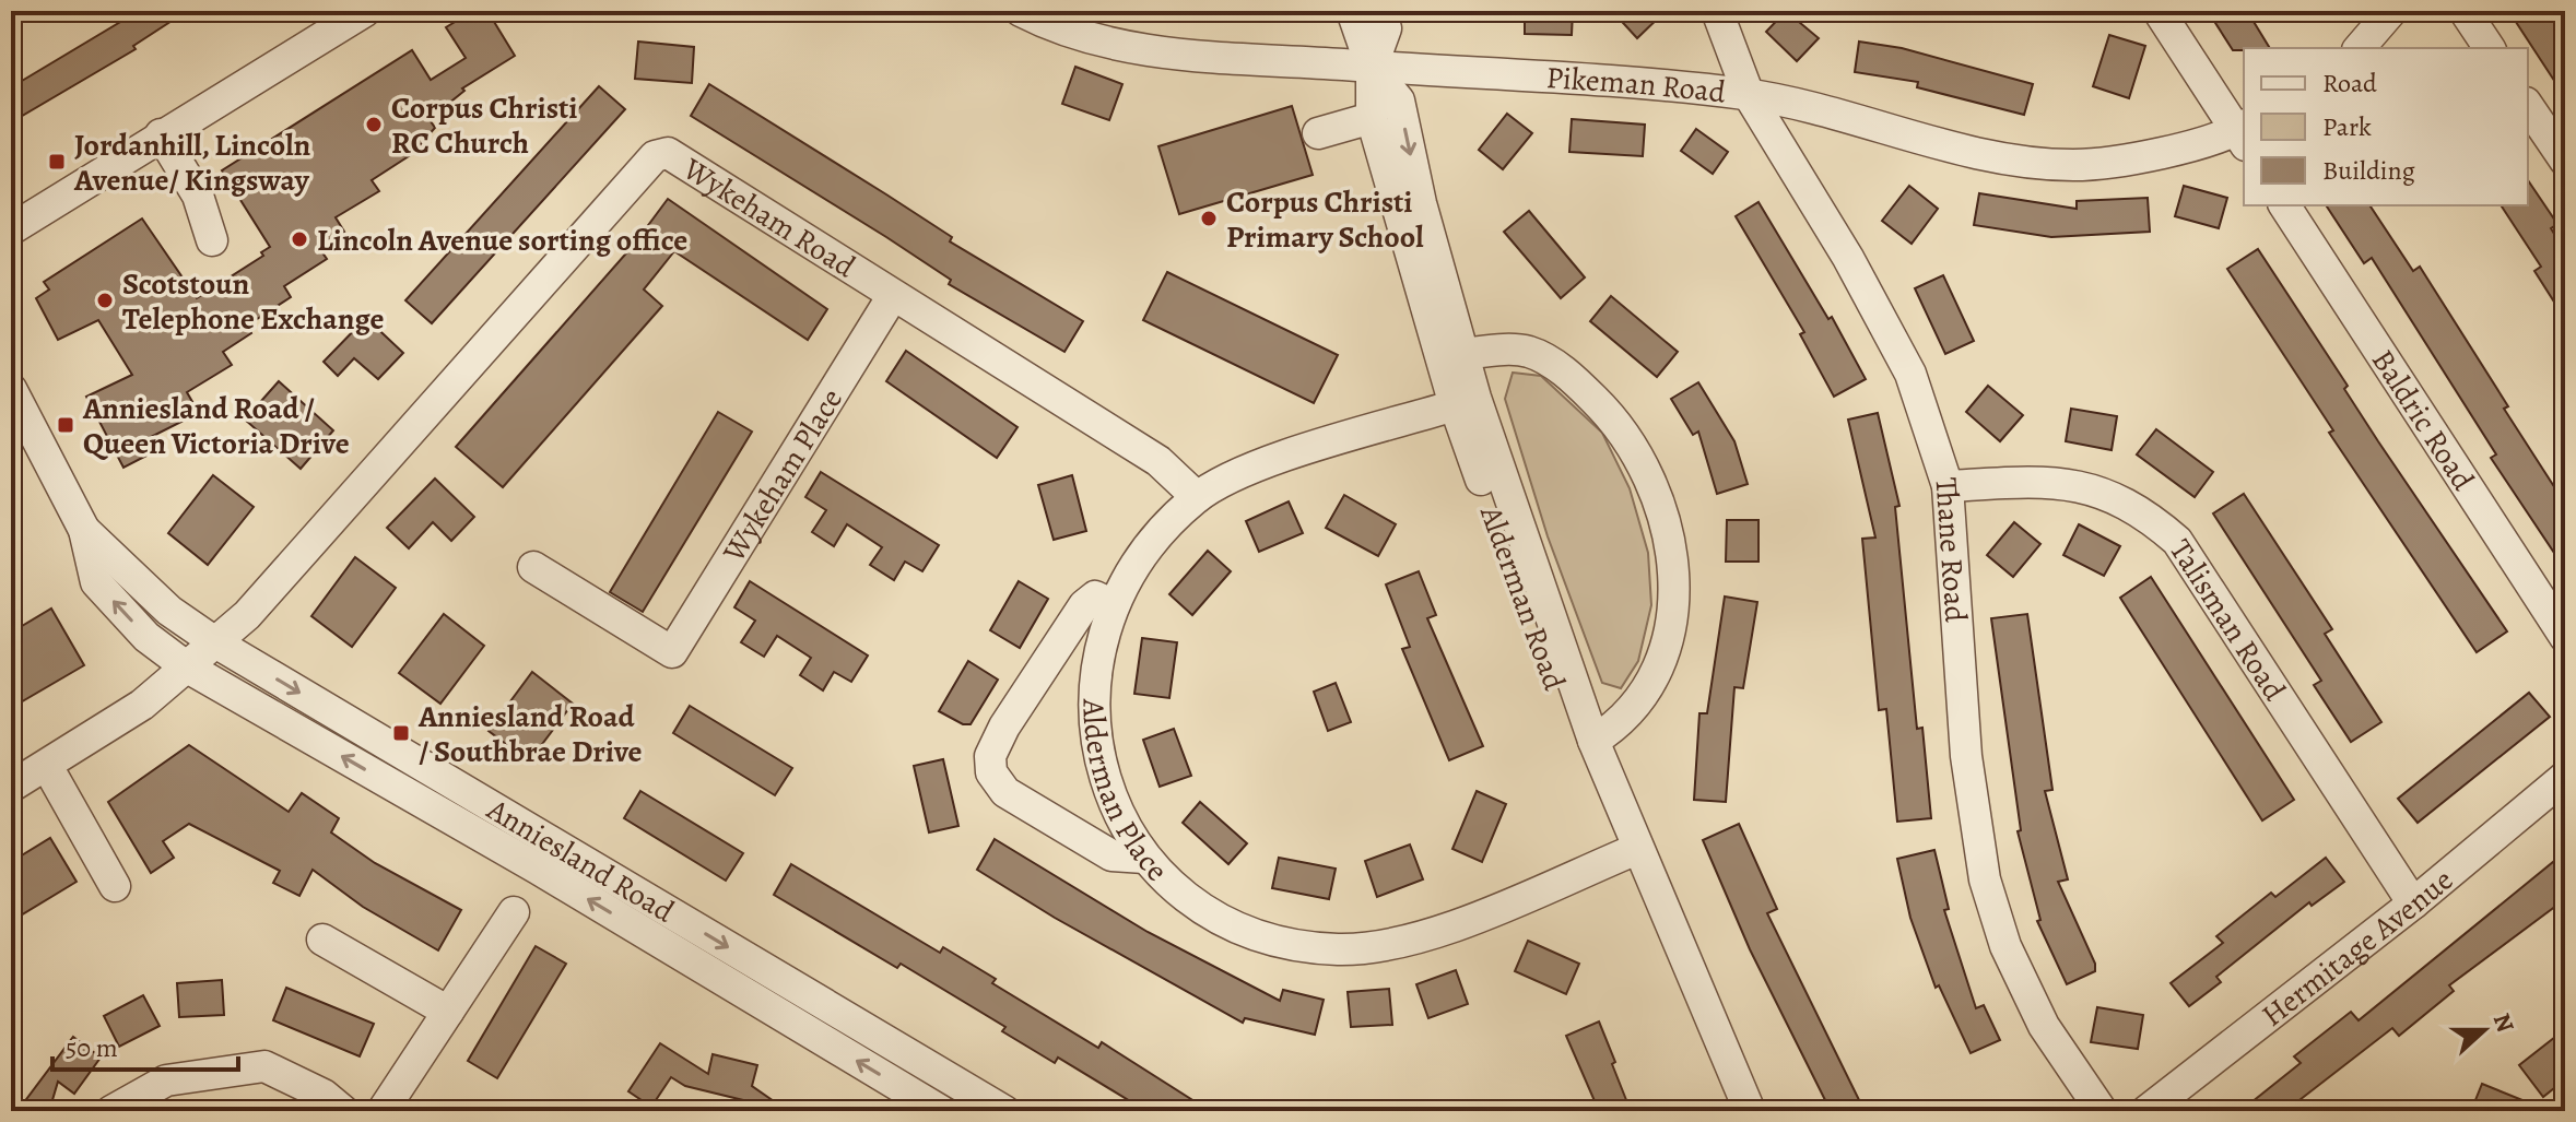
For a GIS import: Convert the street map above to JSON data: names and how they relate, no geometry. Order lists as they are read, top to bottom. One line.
{"streets":{"street":["Pikeman Road","Wykeham Road","Baldric Road","Wykeham Place","Thane Road","Alderman Road","Talisman Road","Alderman Place","Anniesland Road","Hermitage Avenue"]},"crossings":[["Pikeman Road","Thane Road"],["Pikeman Road","Alderman Road"],["Wykeham Road","Wykeham Place"],["Wykeham Road","Alderman Place"],["Wykeham Road","Anniesland Road"],["Thane Road","Talisman Road"],["Alderman Road","Alderman Place"],["Talisman Road","Hermitage Avenue"]],"places":{"other":["Corpus Christi RC Church","Corpus Christi Primary School","Lincoln Avenue sorting office","Scotstoun Telephone Exchange"],"transit":["Jordanhill, Lincoln Avenue/ Kingsway","Anniesland Road / Queen Victoria Drive","Anniesland Road / Southbrae Drive"]},"legend":["Road","Park","Building"],"scale_bar":"50 m","north":"right"}
